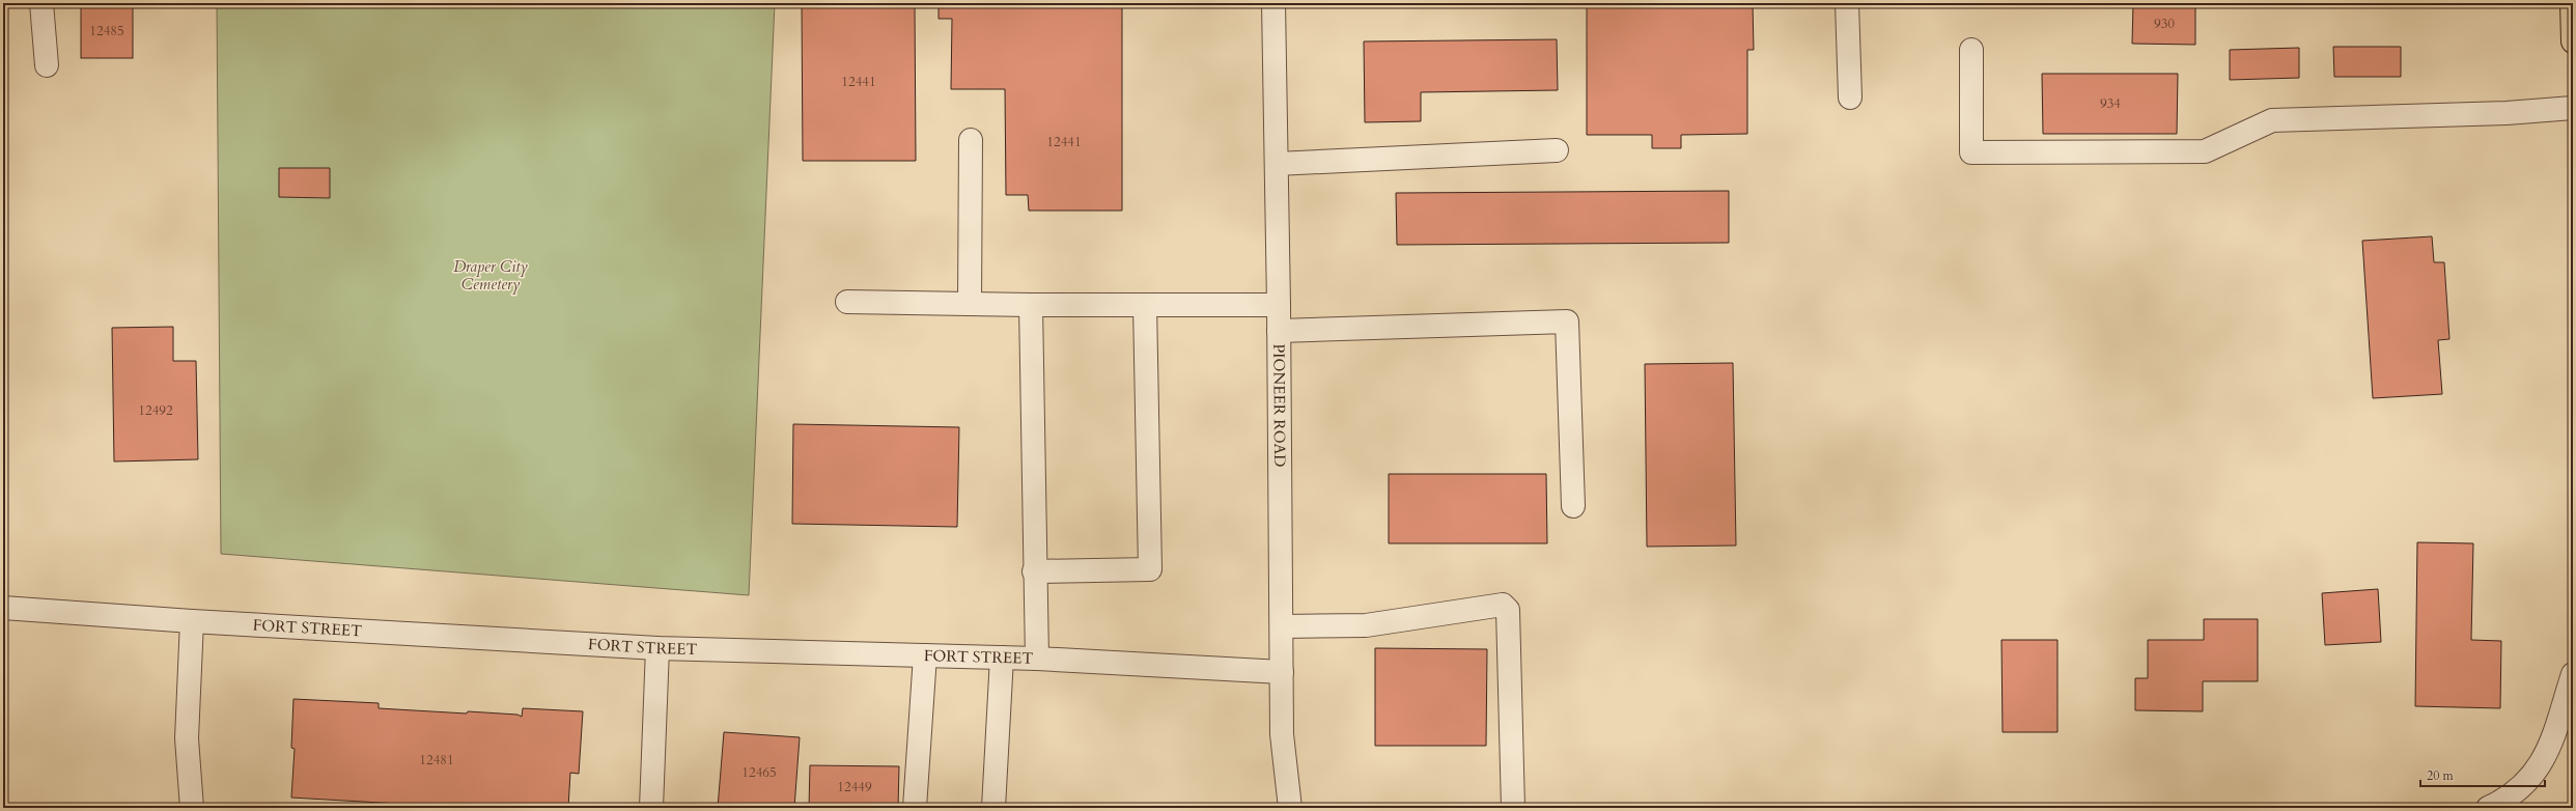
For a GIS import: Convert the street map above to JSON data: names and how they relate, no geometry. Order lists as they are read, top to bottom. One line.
{"streets":{"street":["PIONEER ROAD","FORT STREET"]},"crossings":[["PIONEER ROAD","FORT STREET"]],"parks":["Draper City Cemetery"],"house_numbers":["930","12485","12441","934","12441","12492","12481","12465","12449"],"scale_bar":"20 m"}
